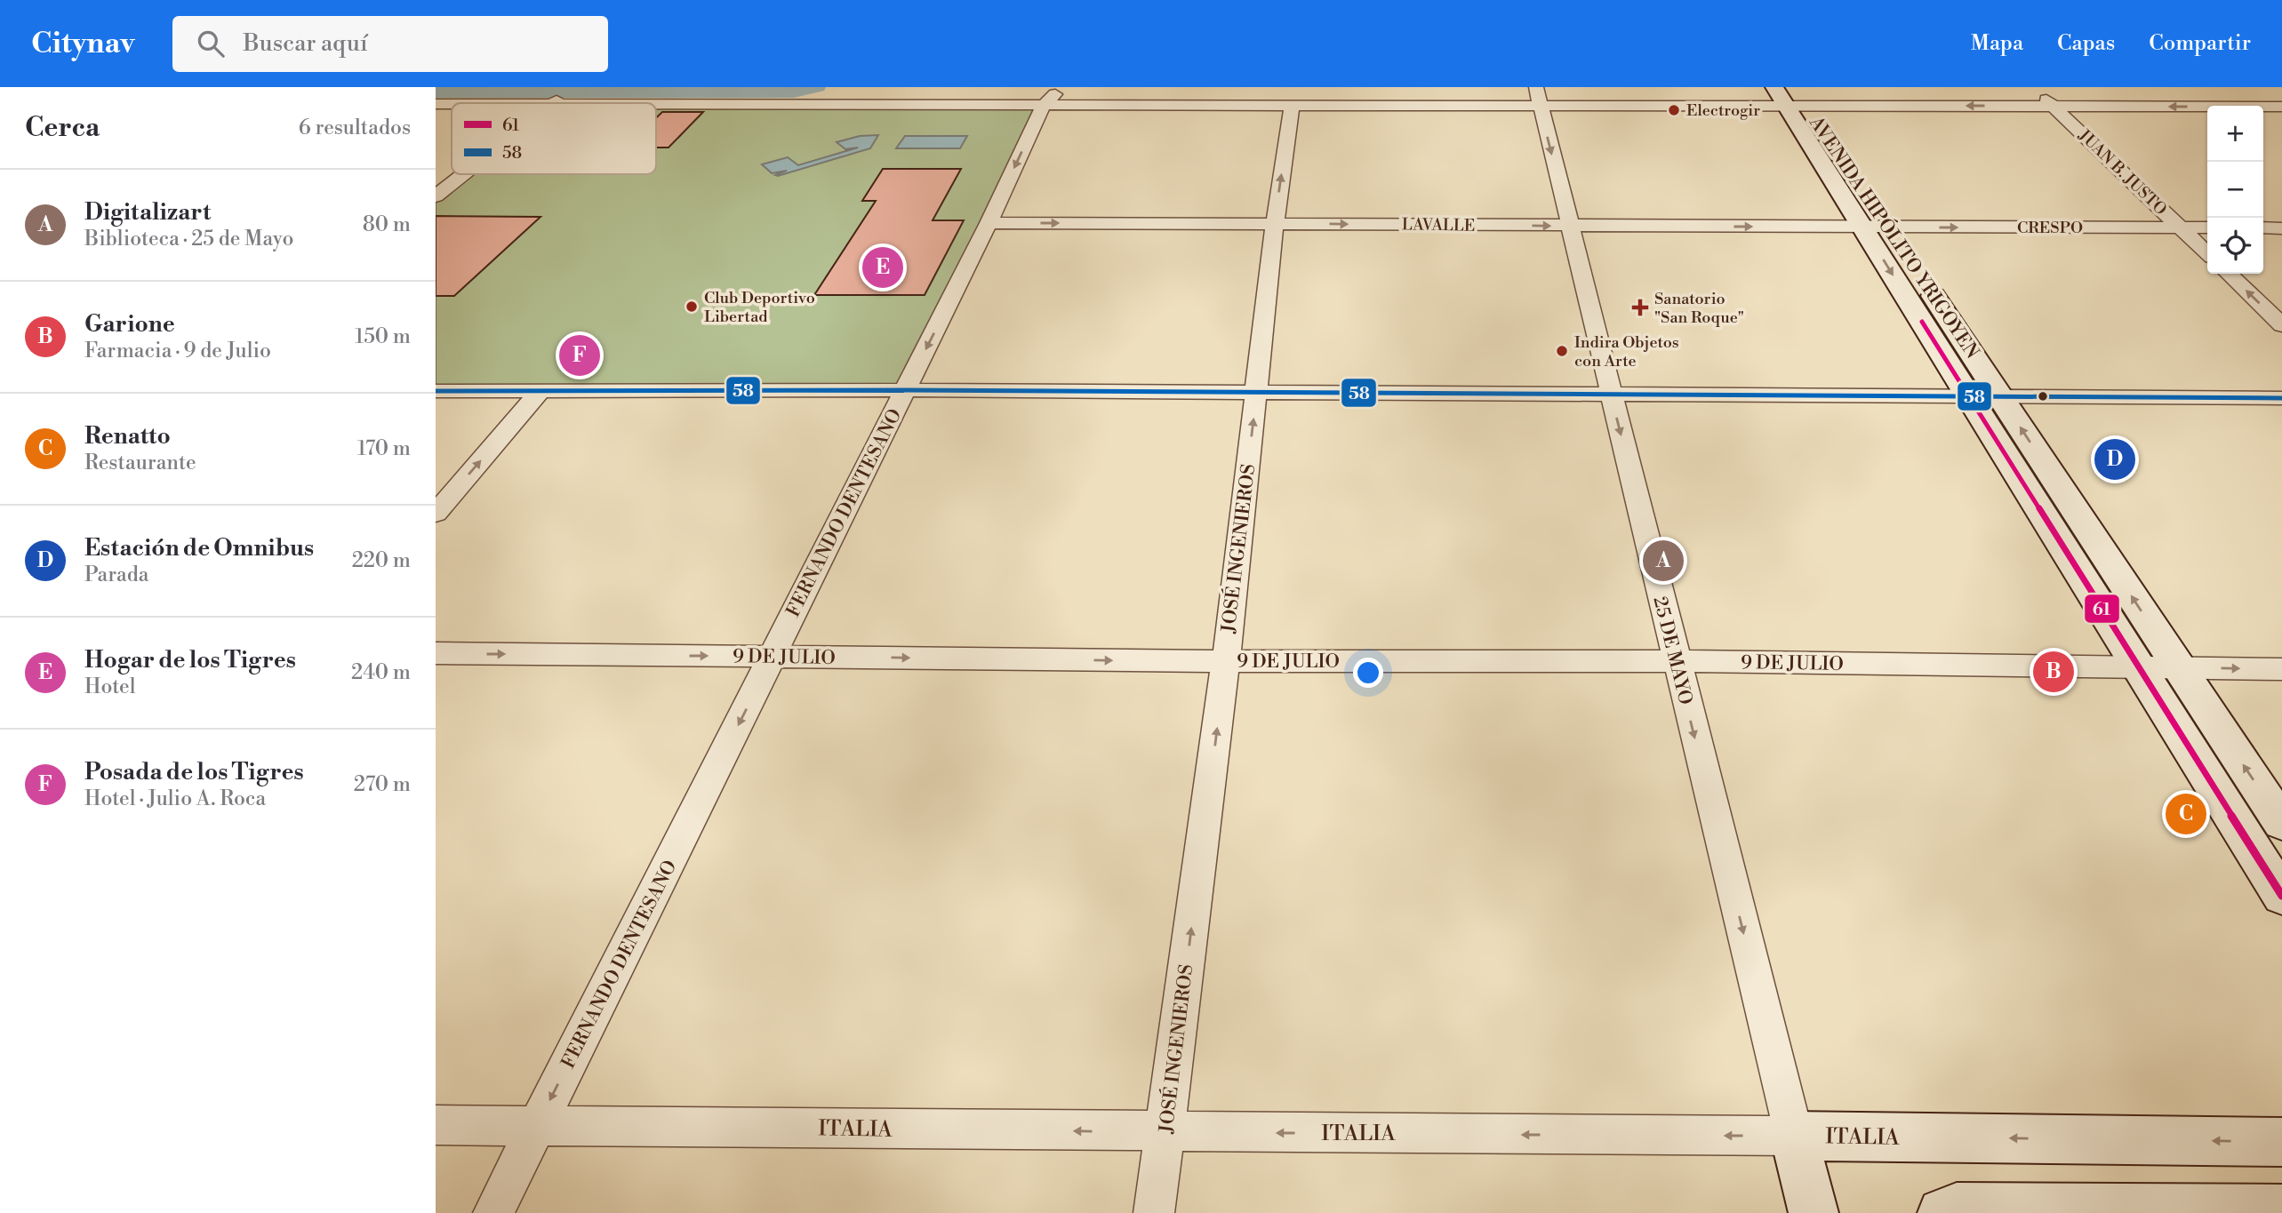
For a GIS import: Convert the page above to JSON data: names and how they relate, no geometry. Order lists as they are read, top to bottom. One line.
{"streets":{"street":["JUAN B. JUSTO","LAVALLE","CRESPO","AVENIDA HIPÓLITO YRIGOYEN","FERNANDO DENTESANO","JOSÉ INGENIEROS","25 DE MAYO","9 DE JULIO","ITALIA"]},"crossings":[["JUAN B. JUSTO","CRESPO"],["LAVALLE","CRESPO"],["LAVALLE","AVENIDA HIPÓLITO YRIGOYEN"],["LAVALLE","FERNANDO DENTESANO"],["LAVALLE","JOSÉ INGENIEROS"],["LAVALLE","25 DE MAYO"],["CRESPO","AVENIDA HIPÓLITO YRIGOYEN"],["AVENIDA HIPÓLITO YRIGOYEN","9 DE JULIO"],["FERNANDO DENTESANO","9 DE JULIO"],["FERNANDO DENTESANO","ITALIA"],["JOSÉ INGENIEROS","9 DE JULIO"],["JOSÉ INGENIEROS","ITALIA"],["25 DE MAYO","9 DE JULIO"],["25 DE MAYO","ITALIA"]],"one_way":["FERNANDO DENTESANO","JOSÉ INGENIEROS","25 DE MAYO","9 DE JULIO","ITALIA"],"places":{"other":["Electrogir","Club Deportivo Libertad","Indira Objetos con Arte"],"health":["Sanatorio \"San Roque\""]},"lines":["transit line 61","transit line 58"],"legend":["61","58"],"page":{"header":"Citynav","search":"Buscar aquí","nav":["Mapa","Capas","Compartir"],"heading":["Cerca","6 resultados"],"map_buttons":["+","−"],"list":[{"mark":"A","name":"Digitalizart","note":"Biblioteca · 25 de Mayo","value":"80 m"},{"mark":"B","name":"Garione","note":"Farmacia · 9 de Julio","value":"150 m"},{"mark":"C","name":"Renatto","note":"Restaurante","value":"170 m"},{"mark":"D","name":"Estación de Omnibus","note":"Parada","value":"220 m"},{"mark":"E","name":"Hogar de los Tigres","note":"Hotel","value":"240 m"},{"mark":"F","name":"Posada de los Tigres","note":"Hotel · Julio A. Roca","value":"270 m"}],"pins":["E","F","D","A","B","C"]}}
